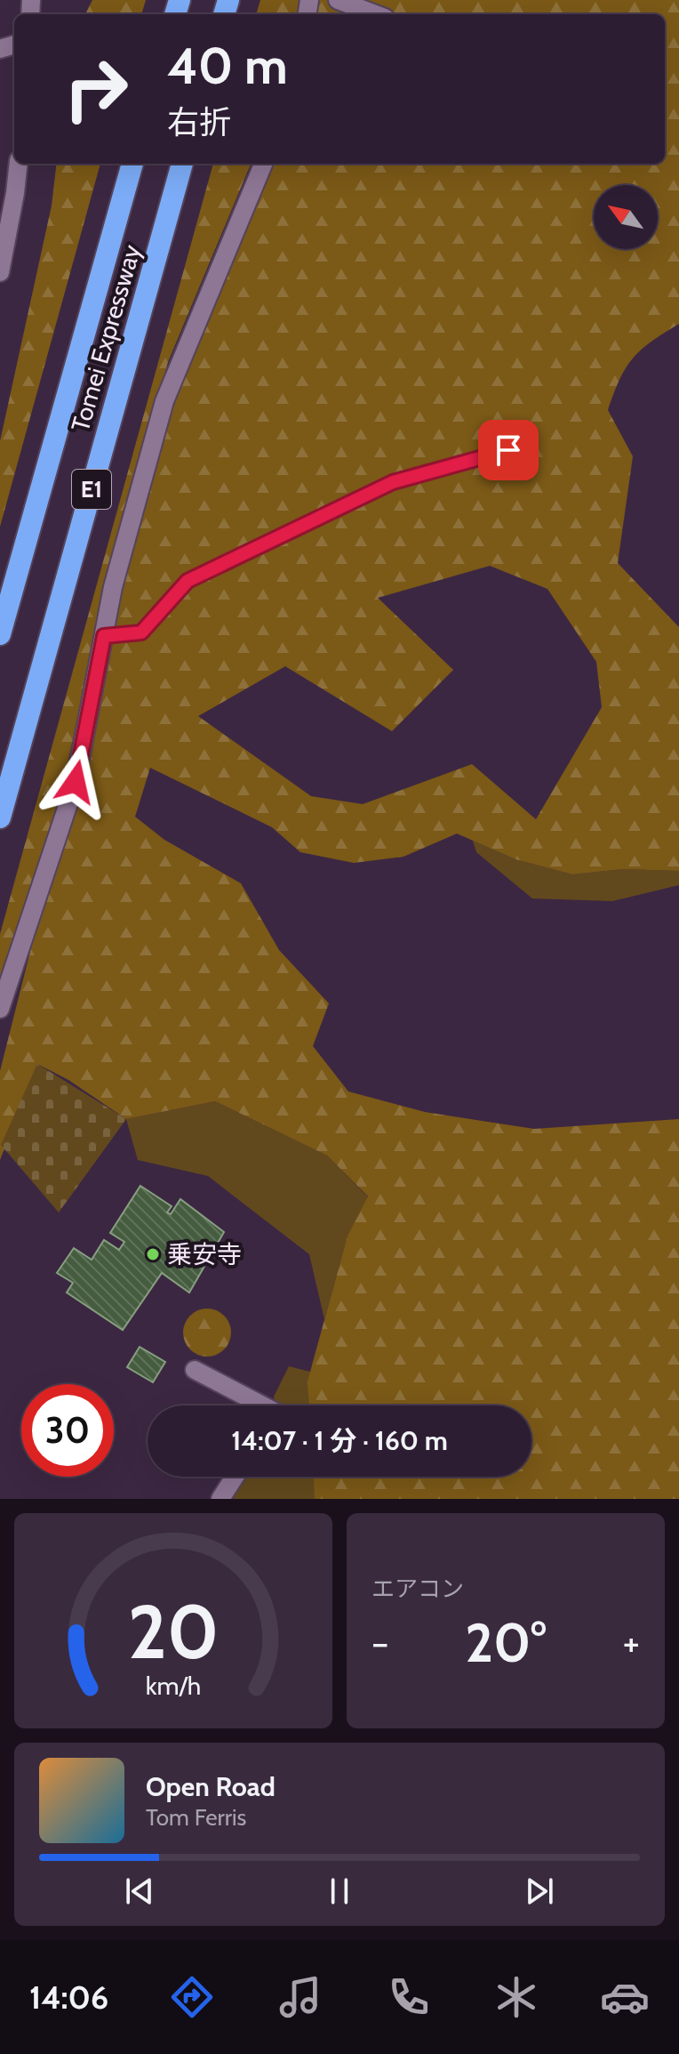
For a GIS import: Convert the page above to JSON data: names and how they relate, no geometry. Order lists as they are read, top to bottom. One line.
{"streets":{"highway":["Tomei Expressway","E1"]},"places":["乗安寺"],"north":"top left","page":{"turn":["40 m","右折"],"limit":"30","trip":"14:07 · 1 分 · 160 m","tile":"エアコン","heat":["−","20°","+"],"song":["Open Road","Tom Ferris"],"tabs":"14:06","gauge":["20","km/h"]}}
